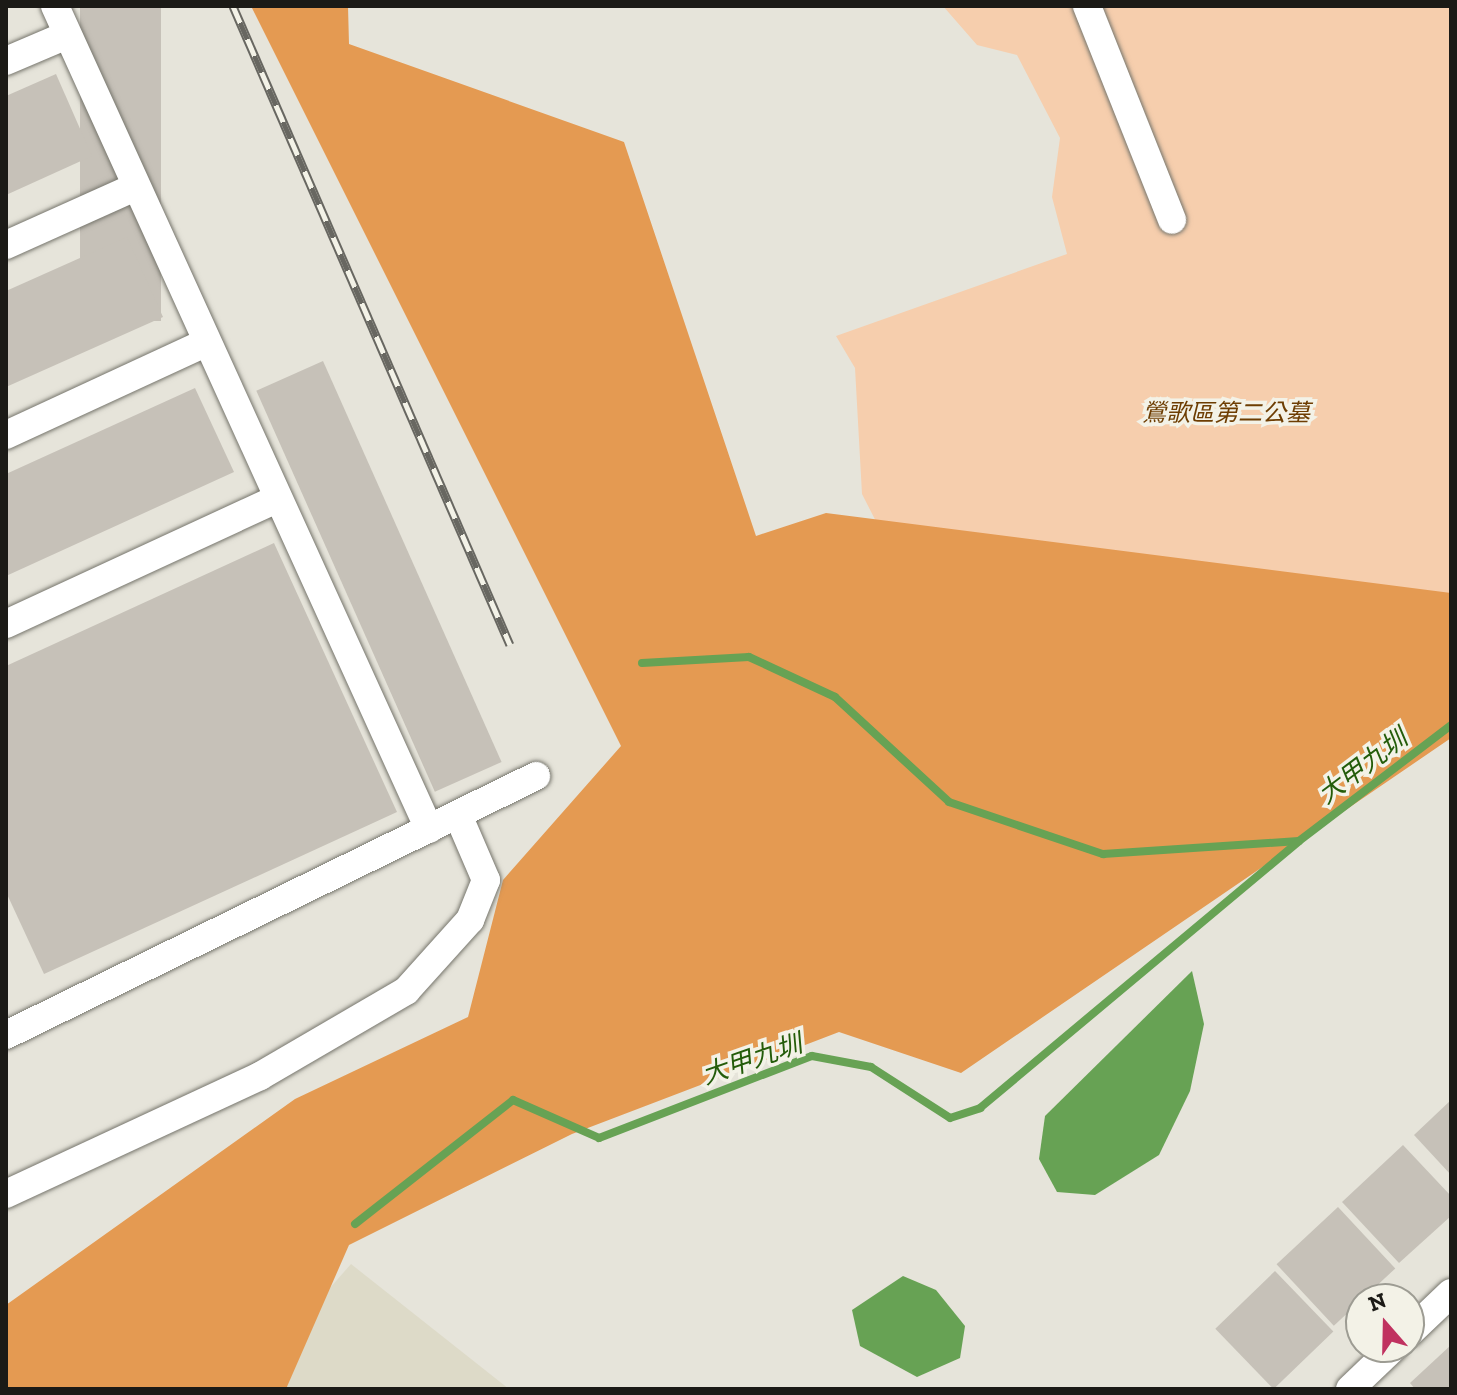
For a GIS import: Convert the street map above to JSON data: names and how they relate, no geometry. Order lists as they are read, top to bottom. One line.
{"water":["大甲九圳"],"parks":["鶯歌區第二公墓"],"north":"top"}
